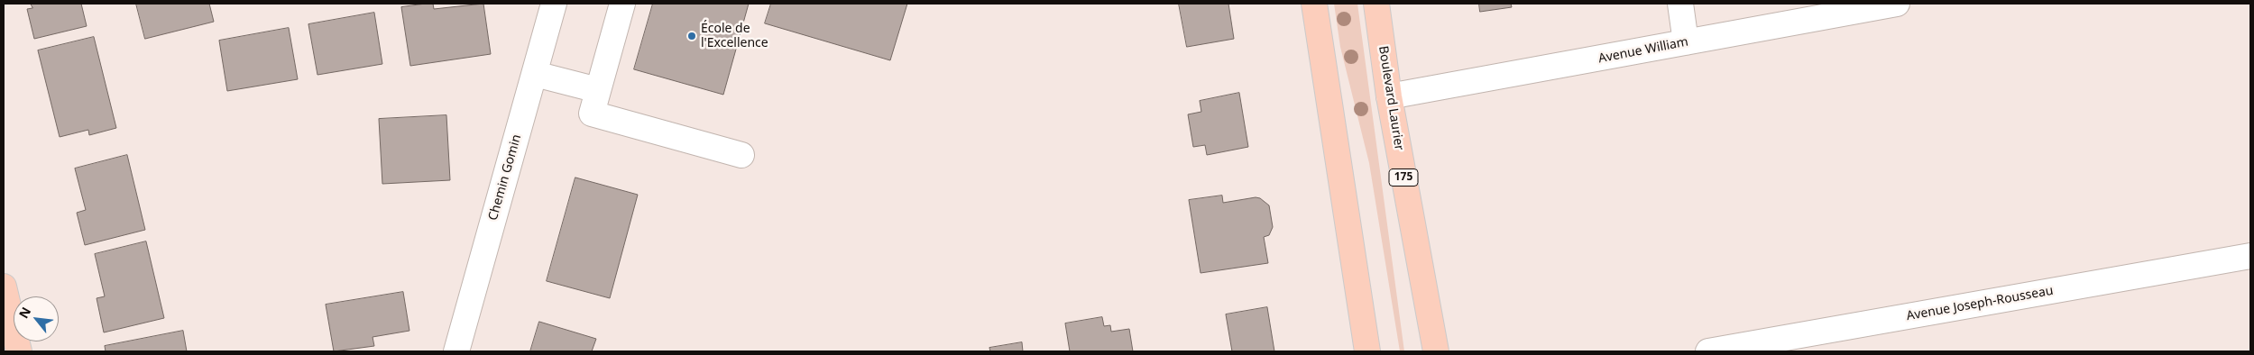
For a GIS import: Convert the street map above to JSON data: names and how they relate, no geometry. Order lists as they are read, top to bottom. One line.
{"streets":{"main road":["Boulevard Laurier","175"],"street":["Avenue William","Chemin Gomin","Avenue Joseph-Rousseau"]},"crossings":[["Avenue William","Boulevard Laurier"]],"places":["École de l'Excellence"],"north":"top left"}
